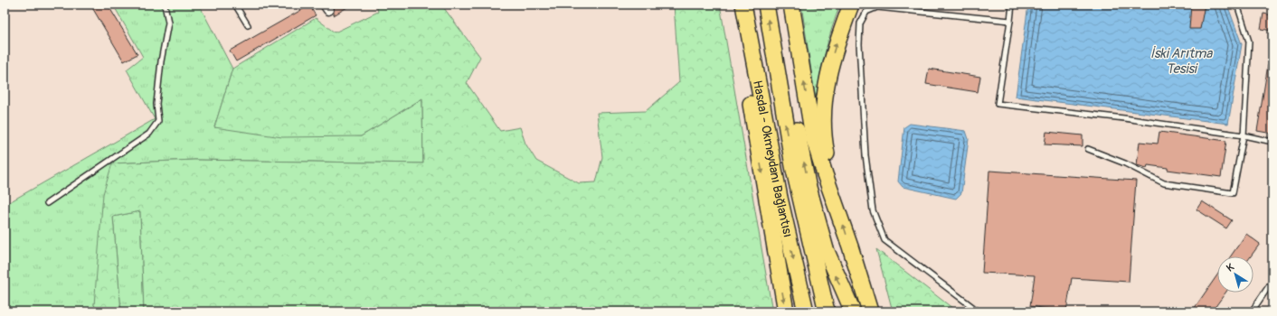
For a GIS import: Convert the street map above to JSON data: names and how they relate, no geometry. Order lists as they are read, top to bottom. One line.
{"streets":{"highway":["Hasdal - Okmeydanı Bağlantısı"]},"water":["İski Arıtma Tesisi"],"north":"top left"}
